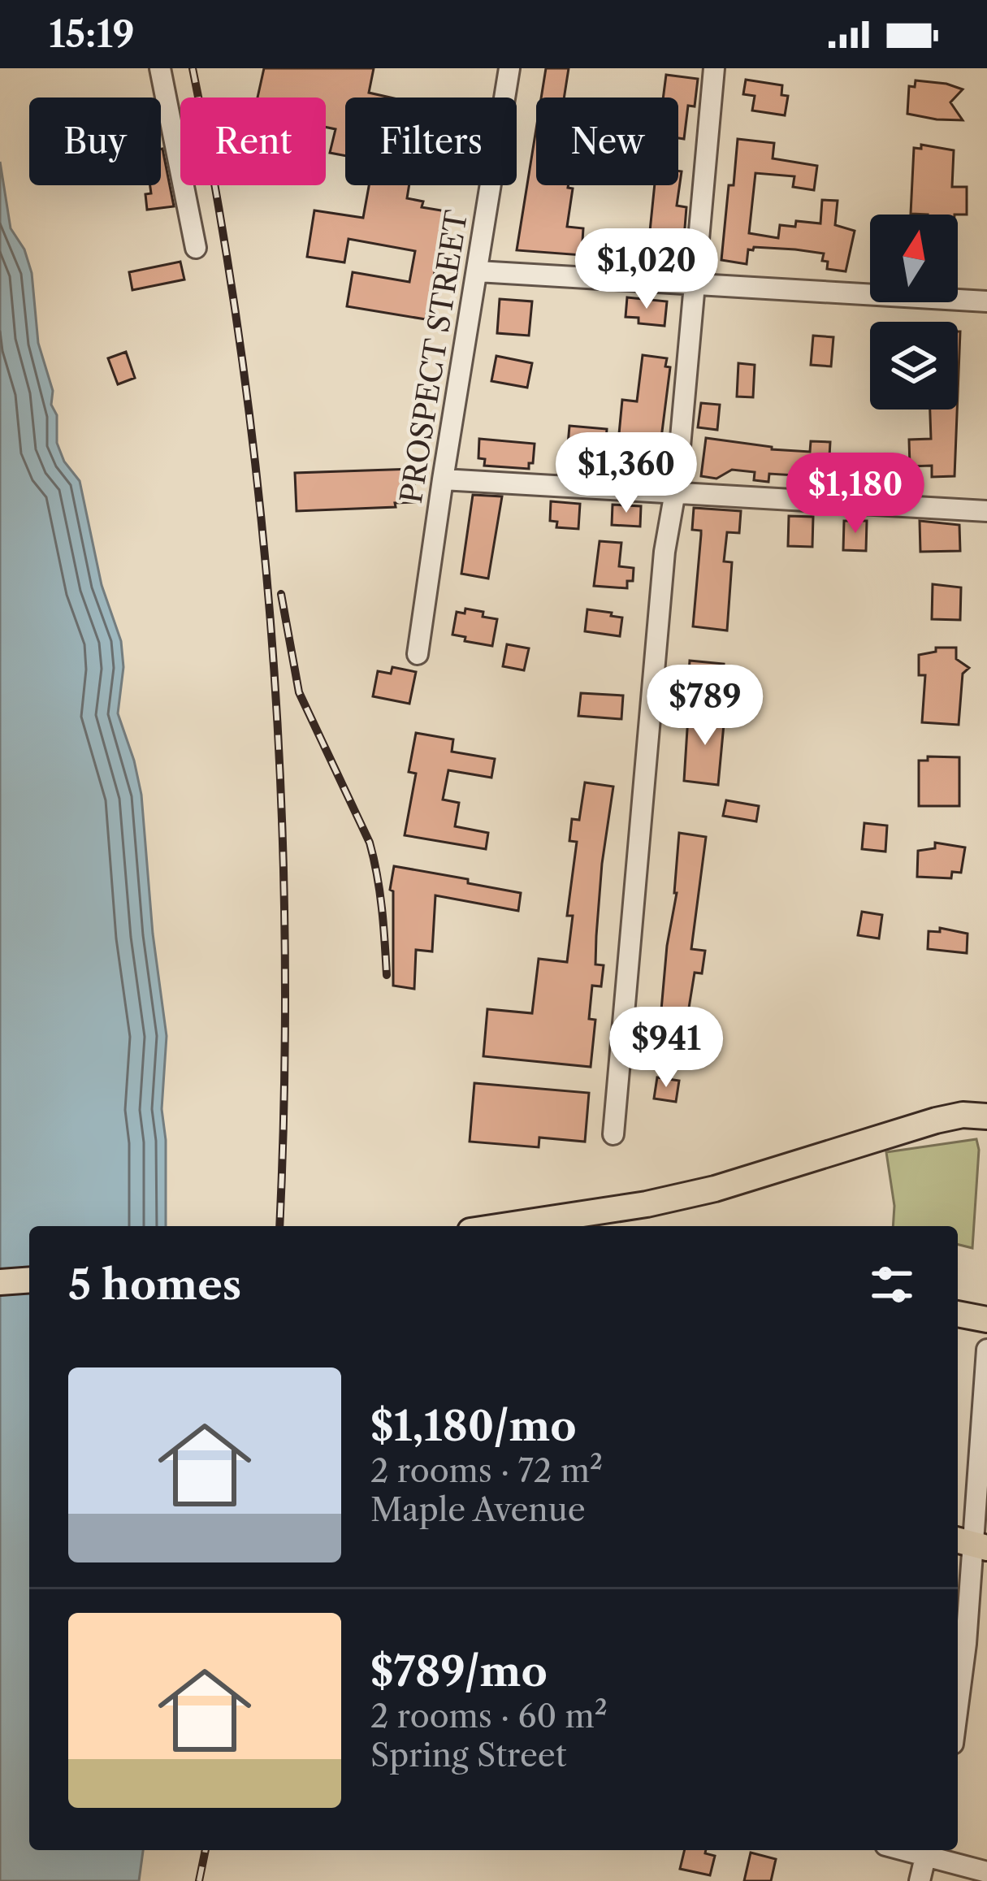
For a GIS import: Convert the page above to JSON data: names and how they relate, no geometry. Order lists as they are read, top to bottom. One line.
{"streets":{"street":["PROSPECT STREET"]},"north":"top","page":{"status":"15:19","chip":["Buy","Rent","Filters","New"],"price":["$1,020","$1,360","$1,180","$789","$941"],"heading":"5 homes","list":[{"name":"$1,180/mo","note":"2 rooms · 72 m² · Maple Avenue"},{"name":"$789/mo","note":"2 rooms · 60 m² · Spring Street"}]}}
